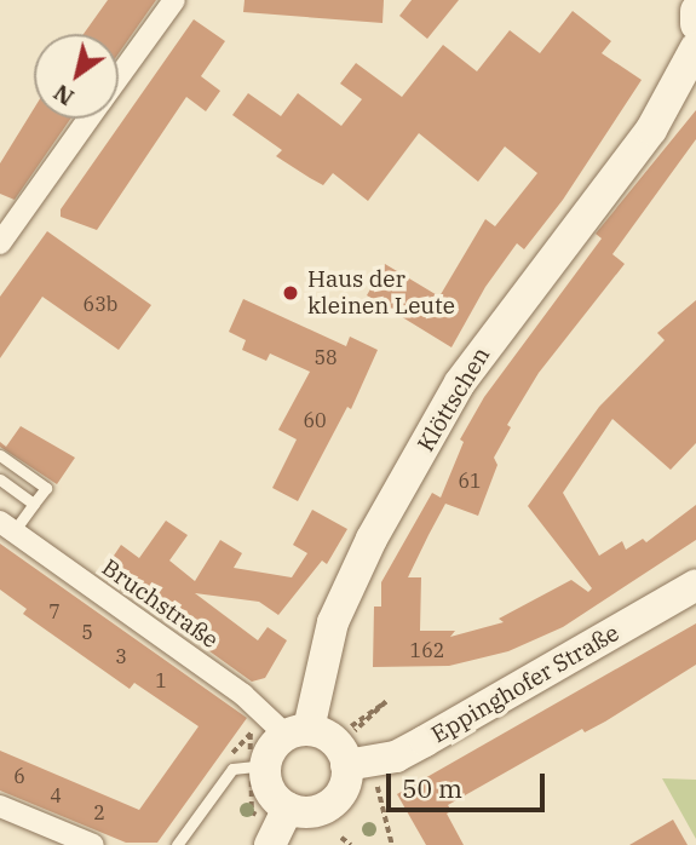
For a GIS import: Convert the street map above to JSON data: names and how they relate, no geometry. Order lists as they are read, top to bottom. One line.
{"streets":{"main road":["Klöttschen","Eppinghofer Straße"],"street":["Bruchstraße"]},"crossings":[["Klöttschen","Bruchstraße"]],"places":["Haus der kleinen Leute"],"house_numbers":["63b","58","60","61","7","5","162","3","1","6","4","2"],"scale_bar":"50 m","north":"bottom left"}
